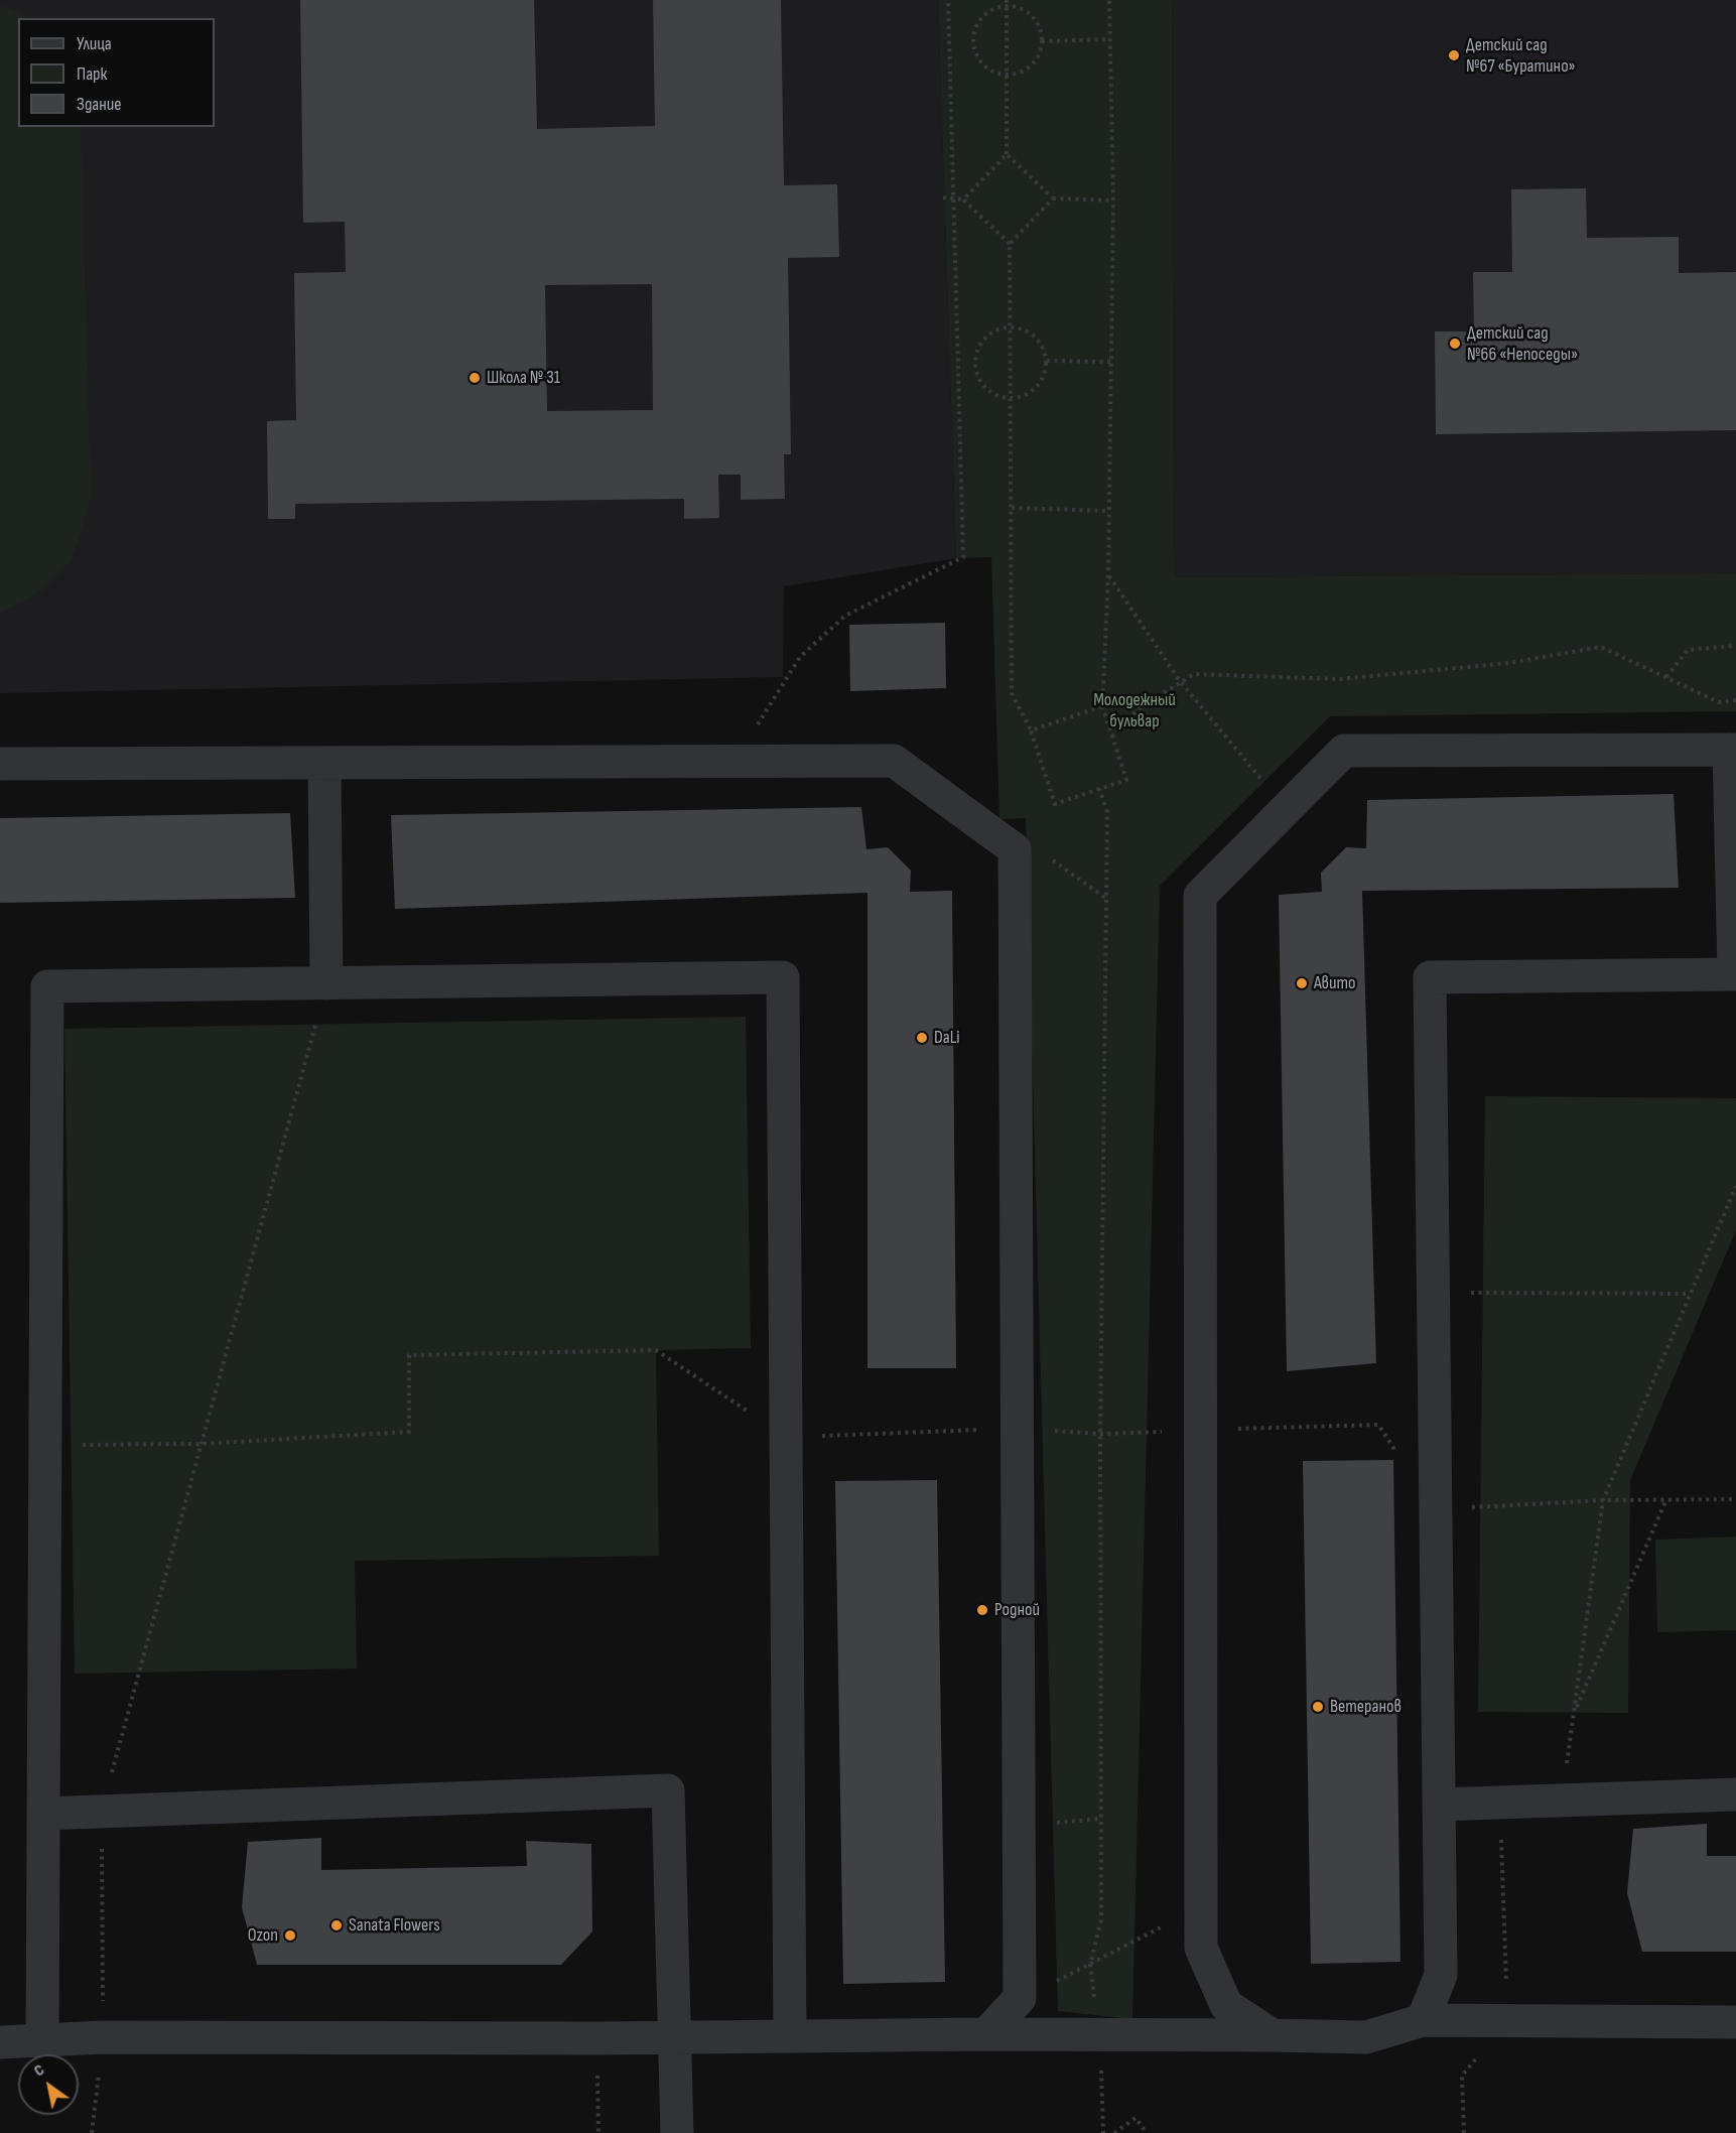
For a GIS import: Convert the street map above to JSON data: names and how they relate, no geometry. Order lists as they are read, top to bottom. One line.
{"parks":["Молодежный бульвар"],"places":["Детский сад №67 «Буратино»","Детский сад №66 «Непоседы»","Школа № 31","Авито","DaLi","Родной","Ветеранов","Sanata Flowers","Ozon"],"legend":["Улица","Парк","Здание"],"north":"top left"}
